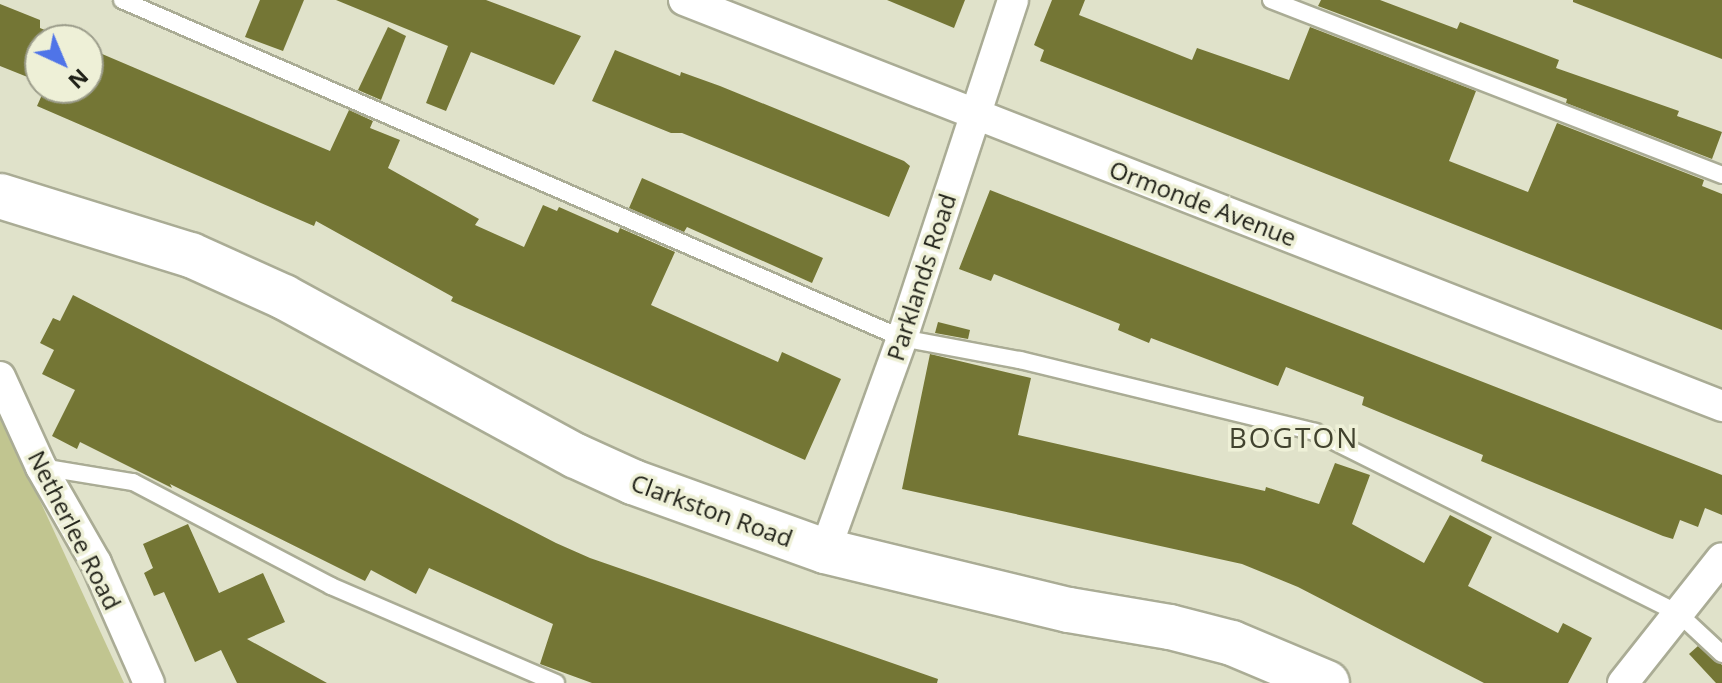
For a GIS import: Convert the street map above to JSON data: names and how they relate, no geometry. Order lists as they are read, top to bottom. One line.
{"streets":{"main road":["Clarkston Road"],"street":["Ormonde Avenue","Parklands Road","Netherlee Road"]},"crossings":[["Ormonde Avenue","Parklands Road"],["Parklands Road","Clarkston Road"]],"districts":["BOGTON"],"north":"bottom right"}
